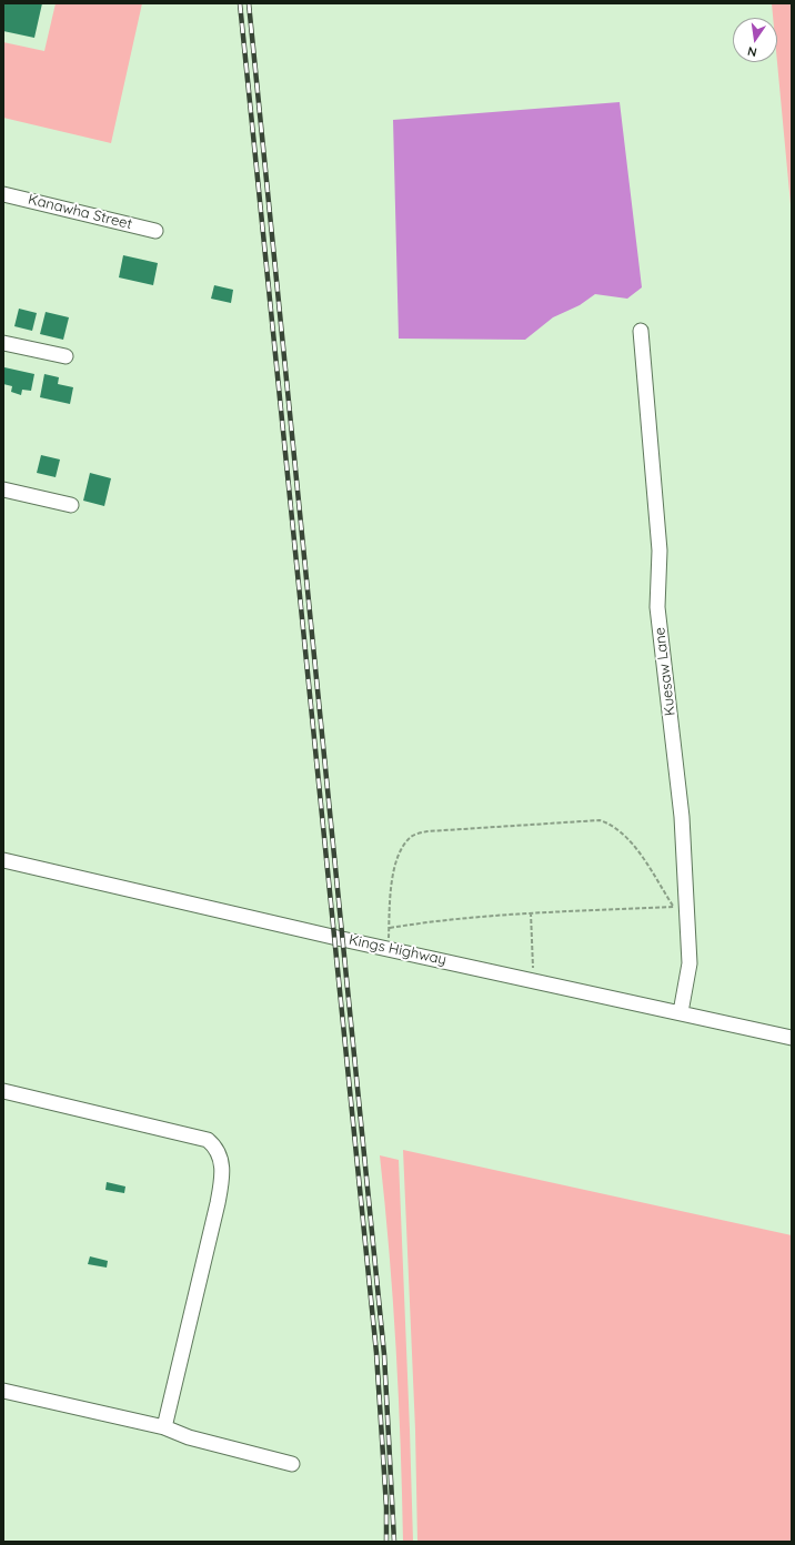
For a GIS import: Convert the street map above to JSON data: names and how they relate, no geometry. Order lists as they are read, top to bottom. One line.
{"streets":{"street":["Kanawha Street","Kuesaw Lane","Kings Highway"]},"crossings":[["Kuesaw Lane","Kings Highway"]],"north":"bottom"}
